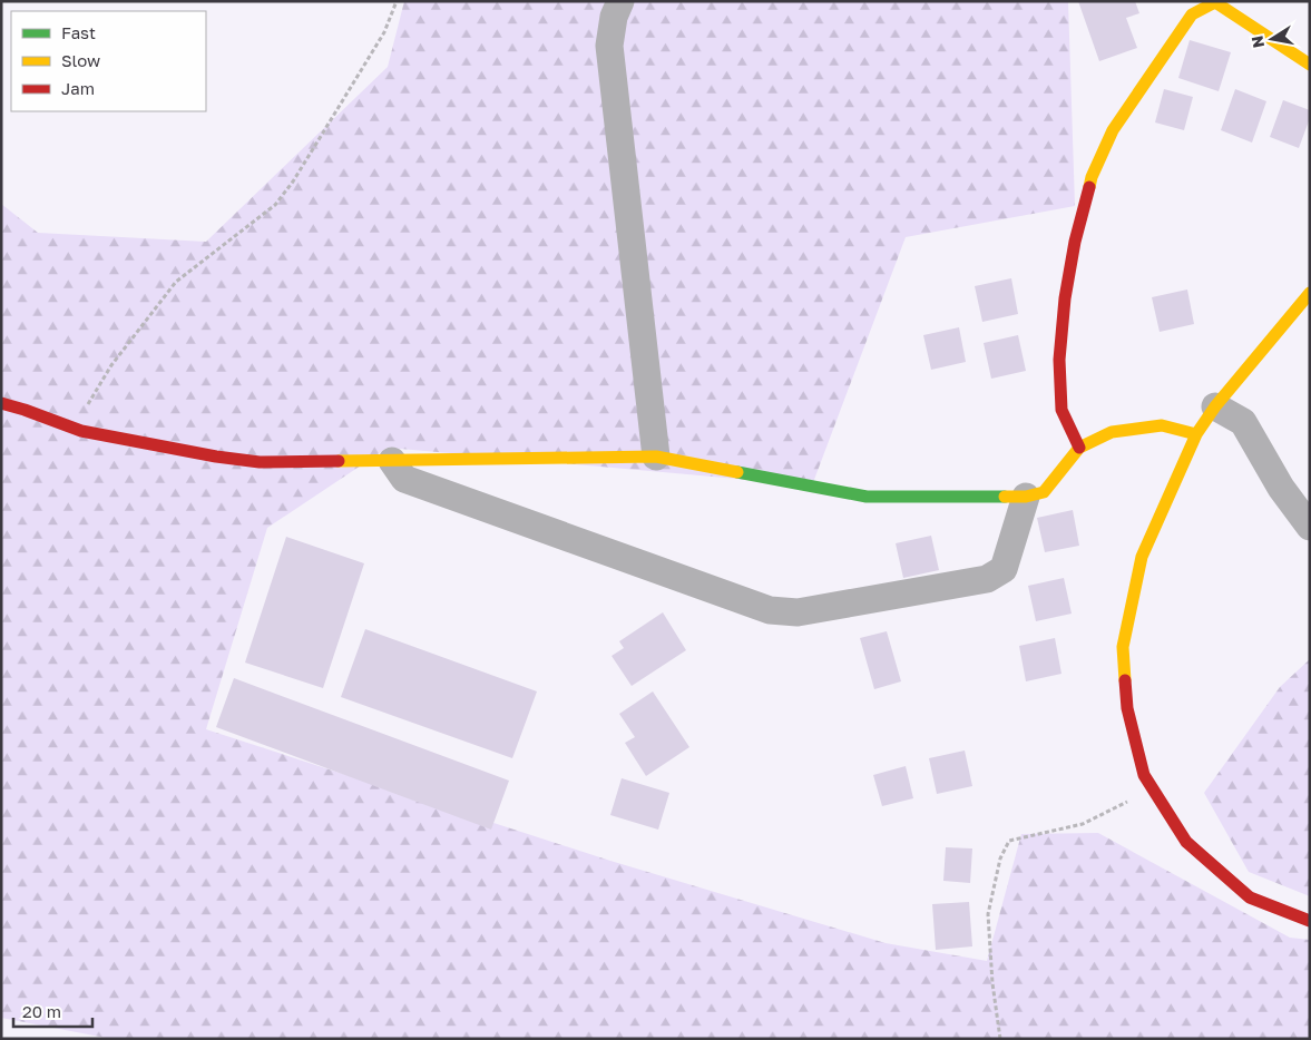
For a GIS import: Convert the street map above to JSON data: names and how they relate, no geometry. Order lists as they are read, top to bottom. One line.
{"legend":["Fast","Slow","Jam"],"scale_bar":"20 m","north":"left"}
